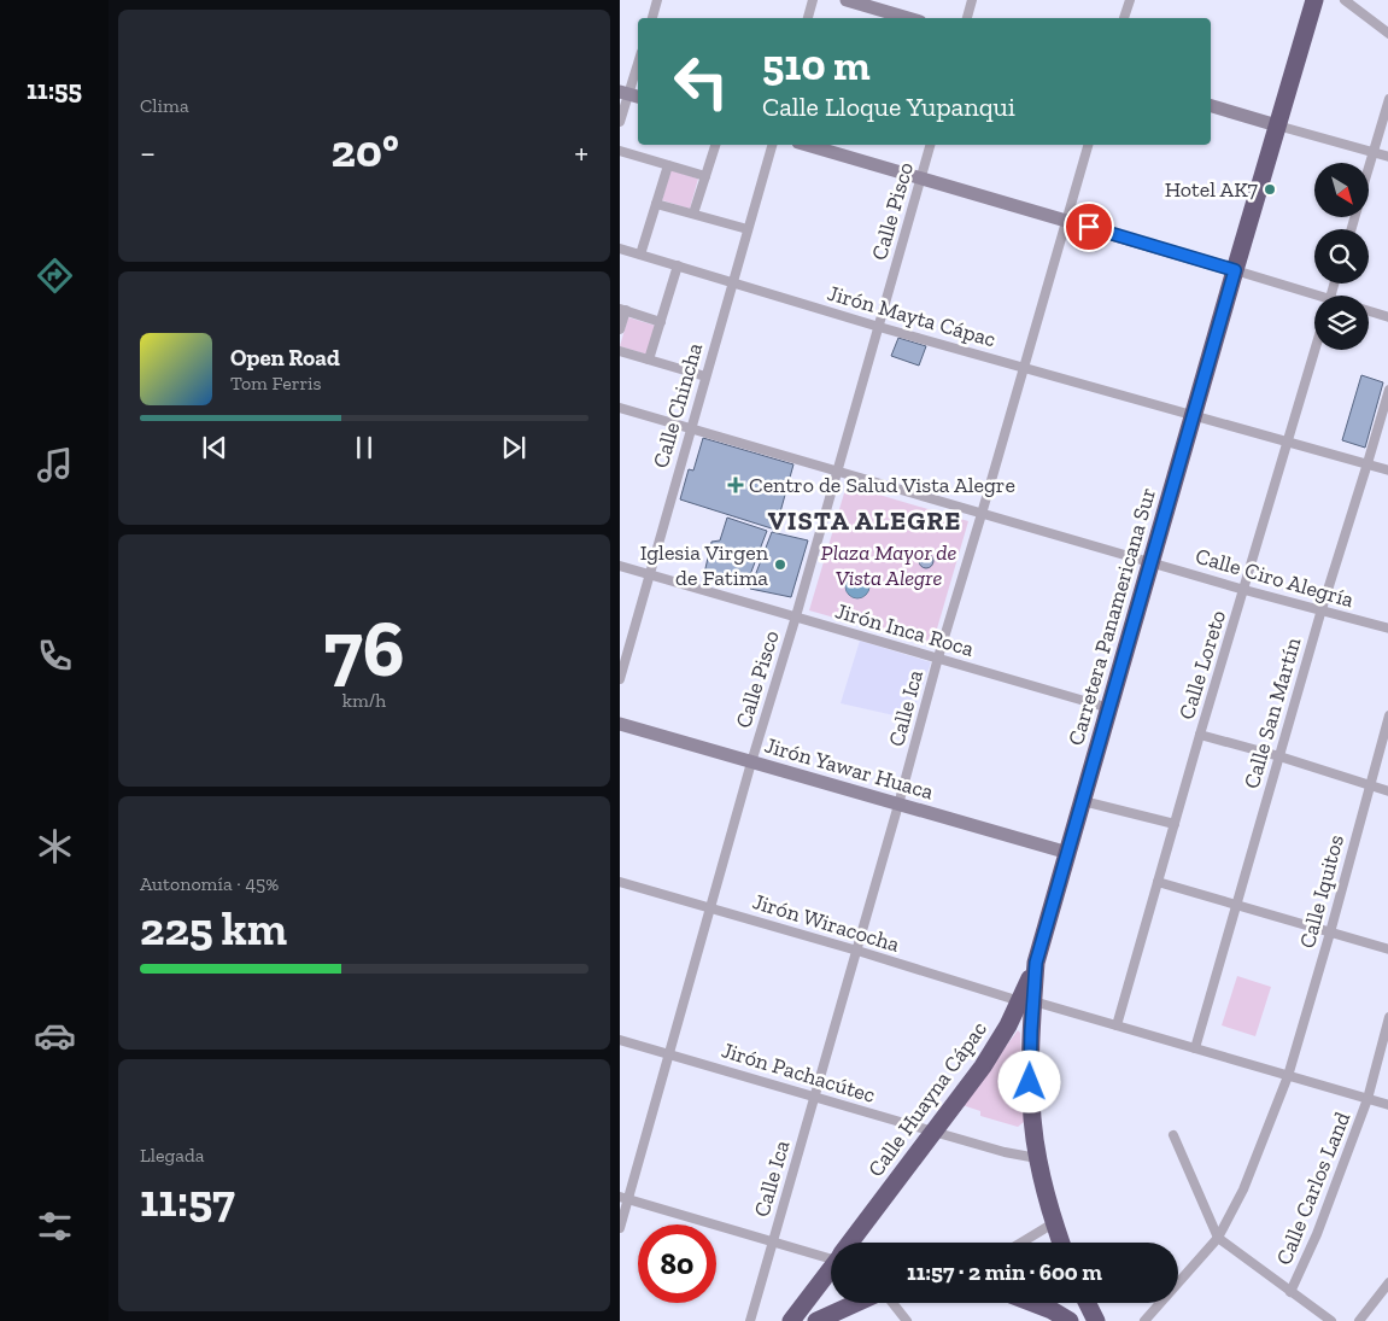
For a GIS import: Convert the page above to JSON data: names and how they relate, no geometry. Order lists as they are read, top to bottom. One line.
{"streets":{"highway":["Carretera Panamericana Sur","Calle Huayna Cápac"],"street":["Calle Pisco","Jirón Mayta Cápac","Calle Chincha","Calle Ciro Alegría","Jirón Inca Roca","Calle Loreto","Calle Ica","Calle San Martín","Jirón Yawar Huaca","Calle Iquitos","Jirón Wiracocha","Jirón Pachacútec","Calle Carlos Land"]},"crossings":[["Calle Pisco","Jirón Mayta Cápac"],["Calle Pisco","Calle Ciro Alegría"],["Calle Pisco","Jirón Inca Roca"],["Calle Pisco","Jirón Yawar Huaca"],["Calle Pisco","Jirón Wiracocha"],["Calle Pisco","Jirón Pachacútec"],["Jirón Mayta Cápac","Calle Chincha"],["Jirón Mayta Cápac","Carretera Panamericana Sur"],["Jirón Mayta Cápac","Calle Loreto"],["Jirón Mayta Cápac","Calle Ica"],["Jirón Mayta Cápac","Calle San Martín"],["Calle Chincha","Calle Ciro Alegría"],["Calle Chincha","Jirón Inca Roca"],["Calle Ciro Alegría","Carretera Panamericana Sur"],["Calle Ciro Alegría","Calle Loreto"],["Calle Ciro Alegría","Calle Ica"],["Calle Ciro Alegría","Calle San Martín"],["Carretera Panamericana Sur","Jirón Inca Roca"],["Carretera Panamericana Sur","Jirón Yawar Huaca"],["Carretera Panamericana Sur","Calle Huayna Cápac"],["Jirón Inca Roca","Calle Ica"],["Calle Loreto","Jirón Wiracocha"],["Calle Ica","Jirón Yawar Huaca"],["Calle Ica","Jirón Wiracocha"],["Calle Ica","Jirón Pachacútec"],["Calle San Martín","Jirón Wiracocha"],["Calle Iquitos","Jirón Wiracocha"],["Jirón Wiracocha","Calle Huayna Cápac"],["Jirón Wiracocha","Calle Carlos Land"],["Jirón Pachacútec","Calle Huayna Cápac"]],"districts":["VISTA ALEGRE"],"parks":["Plaza Mayor de Vista Alegre"],"places":{"other":["Hotel AK7","Iglesia Virgen de Fatima"],"health":["Centro de Salud Vista Alegre"]},"north":"bottom right","page":{"tabs":"11:55","tile":["Clima",["76","km/h"],["Autonomía · 45%","225 km"],["Llegada","11:57"]],"turn":["510 m","Calle Lloque Yupanqui"],"heat":["−","20°","+"],"song":["Open Road","Tom Ferris"],"limit":"80","trip":"11:57 · 2 min · 600 m"}}
